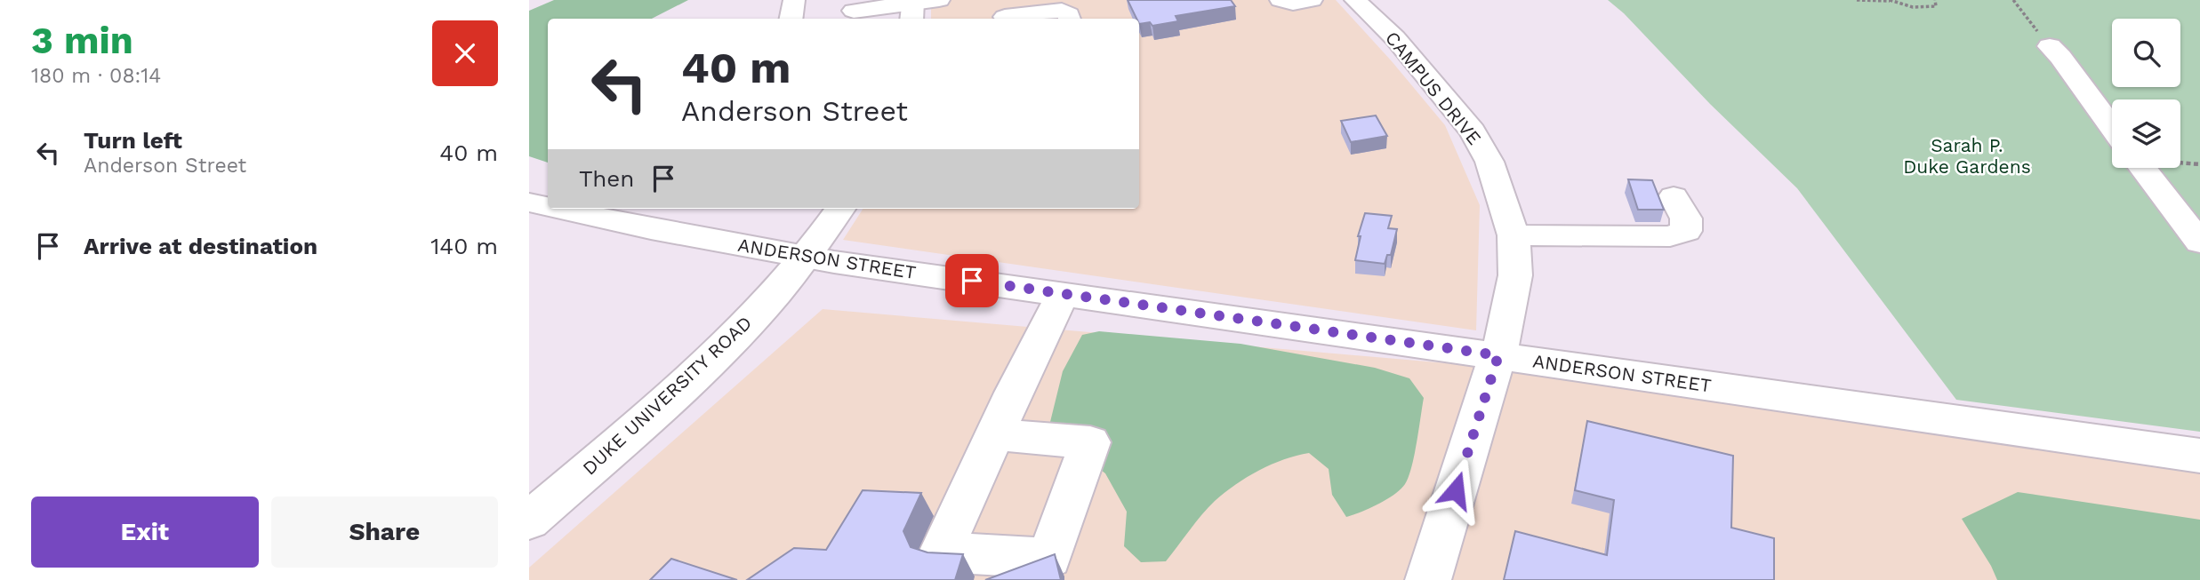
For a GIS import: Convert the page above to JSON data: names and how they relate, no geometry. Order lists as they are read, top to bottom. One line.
{"streets":{"street":["CAMPUS DRIVE","ANDERSON STREET","DUKE UNIVERSITY ROAD"]},"crossings":[["CAMPUS DRIVE","ANDERSON STREET"],["ANDERSON STREET","DUKE UNIVERSITY ROAD"]],"parks":["Sarah P. Duke Gardens"],"page":{"heading":["3 min","180 m · 08:14"],"turn":["40 m","Anderson Street"],"list":[{"name":"Turn left","note":"Anderson Street","value":"40 m"},{"name":"Arrive at destination","value":"140 m"}],"then":"Then","buttons":["Exit","Share"]}}
